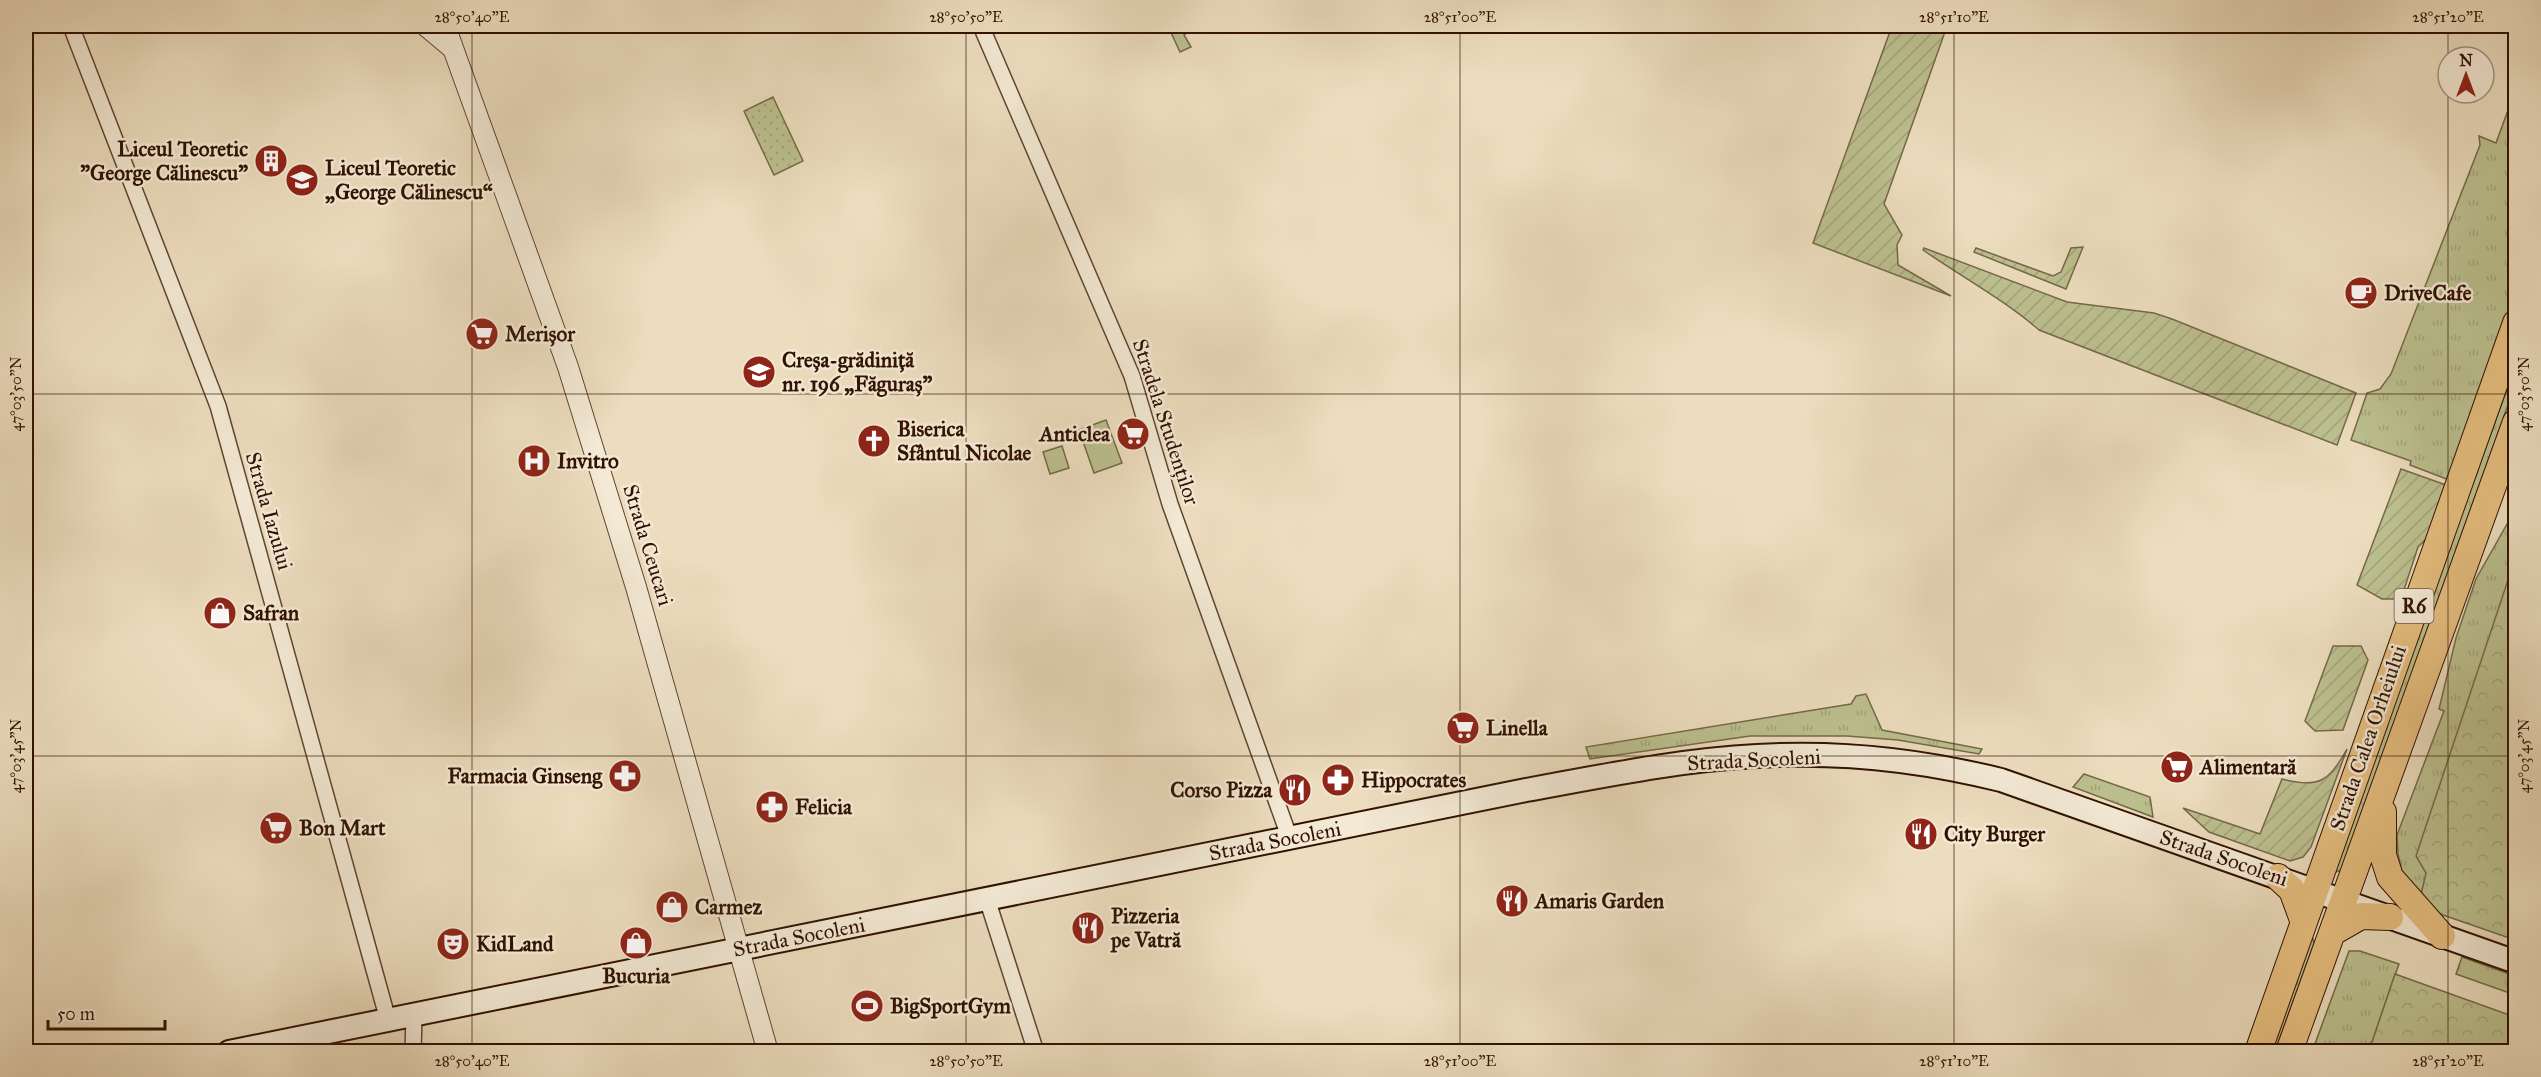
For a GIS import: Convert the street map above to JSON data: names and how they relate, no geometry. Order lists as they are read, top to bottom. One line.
{"streets":{"highway":["R6","Strada Calea Orheiului"],"main road":["Strada Socoleni"],"street":["Stradela Studenților","Strada Iazului","Strada Ceucari"]},"crossings":[["Stradela Studenților","Strada Socoleni"],["Strada Iazului","Strada Socoleni"],["Strada Ceucari","Strada Socoleni"],["Strada Calea Orheiului","Strada Socoleni"]],"places":{"building":["Liceul Teoretic \"George Călinescu\""],"school or university":["Liceul Teoretic „George Călinescu“","Creșa-grădiniță nr. 196 „Făguraș”"],"cafe":["DriveCafe"],"supermarket":["Merișor","Anticlea","Linella","Alimentară","Bon Mart"],"church":["Biserica Sfântul Nicolae"],"hospital":["Invitro"],"shop":["Safran","Carmez","Bucuria"],"pharmacy":["Farmacia Ginseng","Hippocrates","Felicia"],"restaurant":["Corso Pizza","City Burger","Amaris Garden","Pizzeria pe Vatră"],"theatre":["KidLand"],"sports":["BigSportGym"]},"scale_bar":"50 m","north":"top","coordinates":["28°50'40\"E","28°50'50\"E","28°51'00\"E","28°51'10\"E","28°51'20\"E","47°03'50\"N","47°03'45\"N"]}
